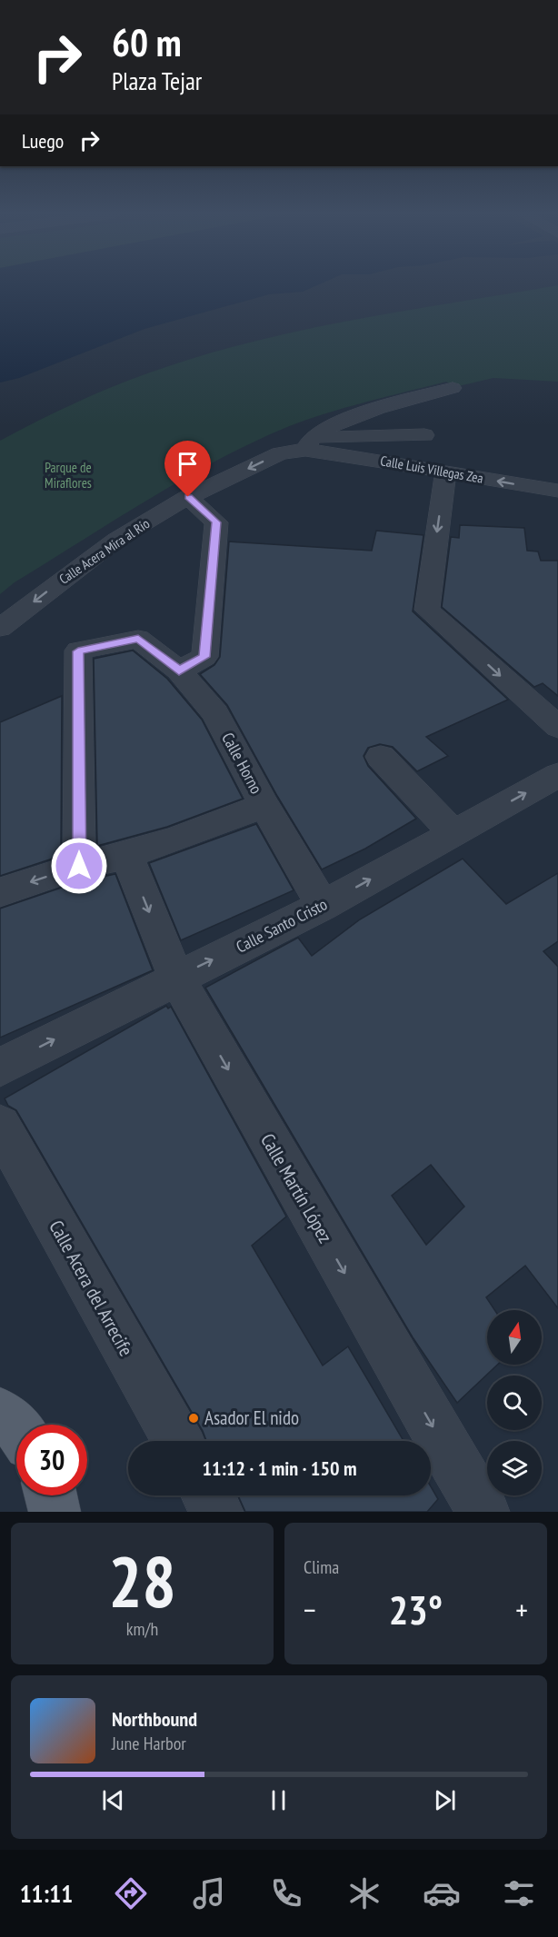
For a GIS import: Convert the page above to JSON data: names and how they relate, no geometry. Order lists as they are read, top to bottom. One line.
{"streets":{"street":["Calle Luis Villegas Zea","Calle Acera Mira al Río","Calle Horno","Calle Santo Cristo","Calle Martín López","Calle Acera del Arrecife"]},"crossings":[["Calle Luis Villegas Zea","Calle Acera Mira al Río"],["Calle Horno","Calle Santo Cristo"],["Calle Santo Cristo","Calle Martín López"]],"one_way":["Calle Luis Villegas Zea","Calle Acera Mira al Río","Calle Martín López"],"parks":["Parque de Miraflores"],"places":["Asador El nido"],"north":"top","page":{"turn":["60 m","Plaza Tejar"],"then":"Luego","limit":"30","trip":"11:12 · 1 min · 150 m","tile":[["28","km/h"],"Clima"],"heat":["−","23°","+"],"song":["Northbound","June Harbor"],"tabs":"11:11"}}
